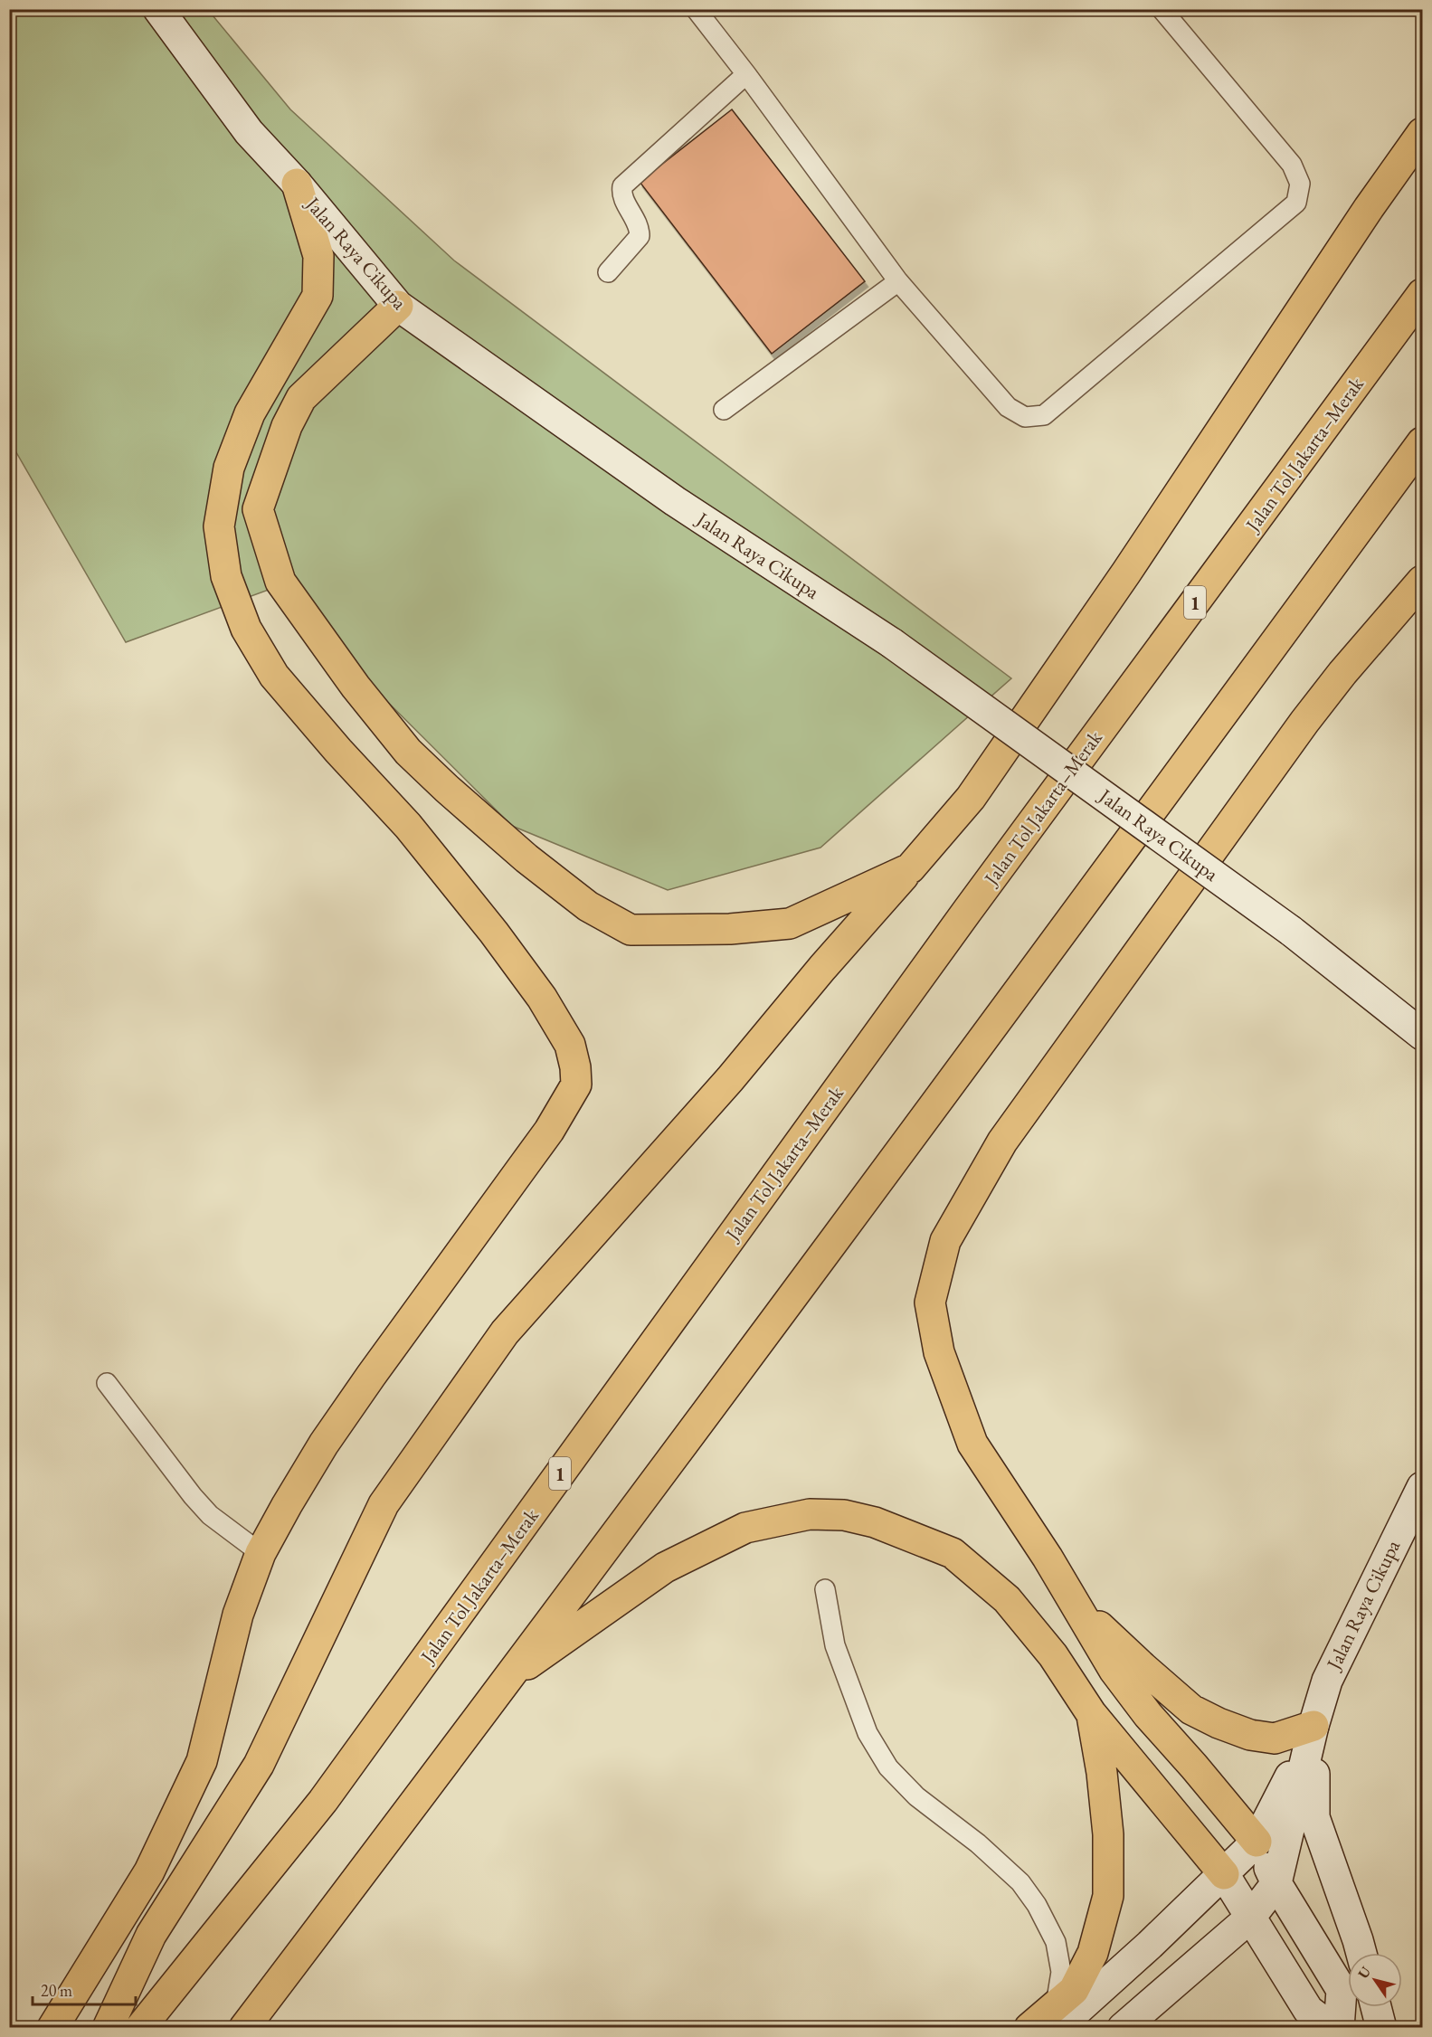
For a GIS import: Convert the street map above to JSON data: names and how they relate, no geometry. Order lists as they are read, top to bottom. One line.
{"streets":{"highway":["Jalan Tol Jakarta–Merak","1"],"main road":["Jalan Raya Cikupa"]},"scale_bar":"20 m","north":"top left"}
